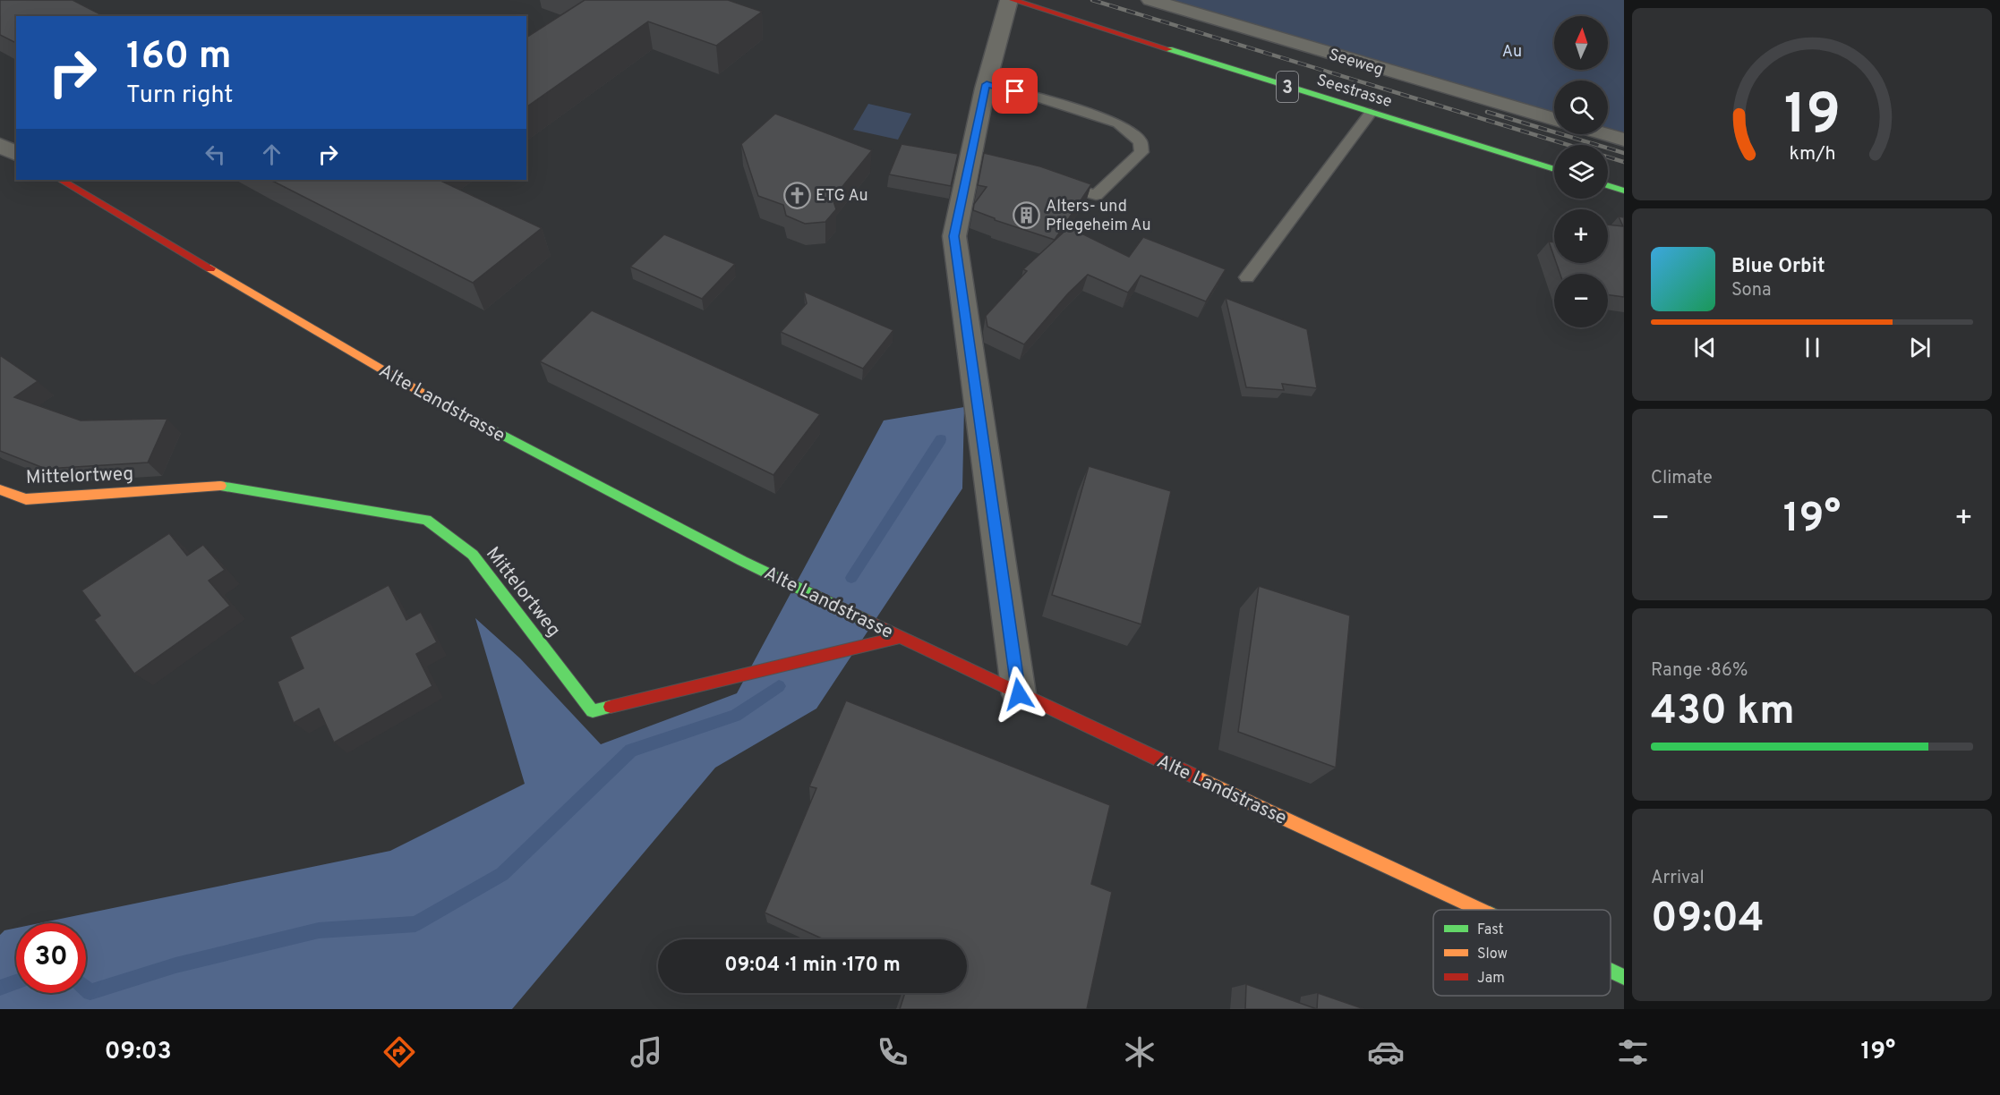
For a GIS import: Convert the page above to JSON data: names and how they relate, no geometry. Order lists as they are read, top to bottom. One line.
{"streets":{"street":["Seeweg","3","Seestrasse","Alte Landstrasse","Mittelortweg"]},"crossings":[["Alte Landstrasse","Mittelortweg"]],"parks":["Au"],"places":{"church":["ETG Au"],"building":["Alters- und Pflegeheim Au"]},"legend":["Fast","Slow","Jam"],"north":"top","page":{"map_buttons":["+","−"],"turn":["160 m","Turn right"],"song":["Blue Orbit","Sona"],"tile":["Climate",["Range · 86%","430 km"],["Arrival","09:04"]],"heat":["−","19°","+"],"limit":"30","trip":"09:04 · 1 min · 170 m","tabs":["09:03","19°"],"gauge":["19","km/h"]}}
